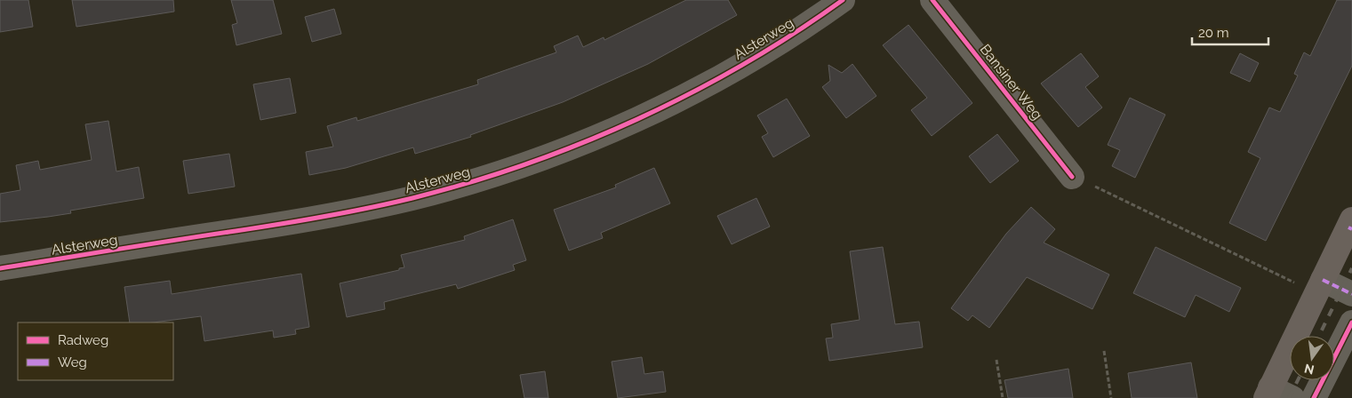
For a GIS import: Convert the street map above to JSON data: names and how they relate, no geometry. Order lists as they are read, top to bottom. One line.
{"streets":{"street":["Alsterweg","Bansiner Weg"]},"legend":["Radweg","Weg"],"scale_bar":"20 m","north":"bottom"}
